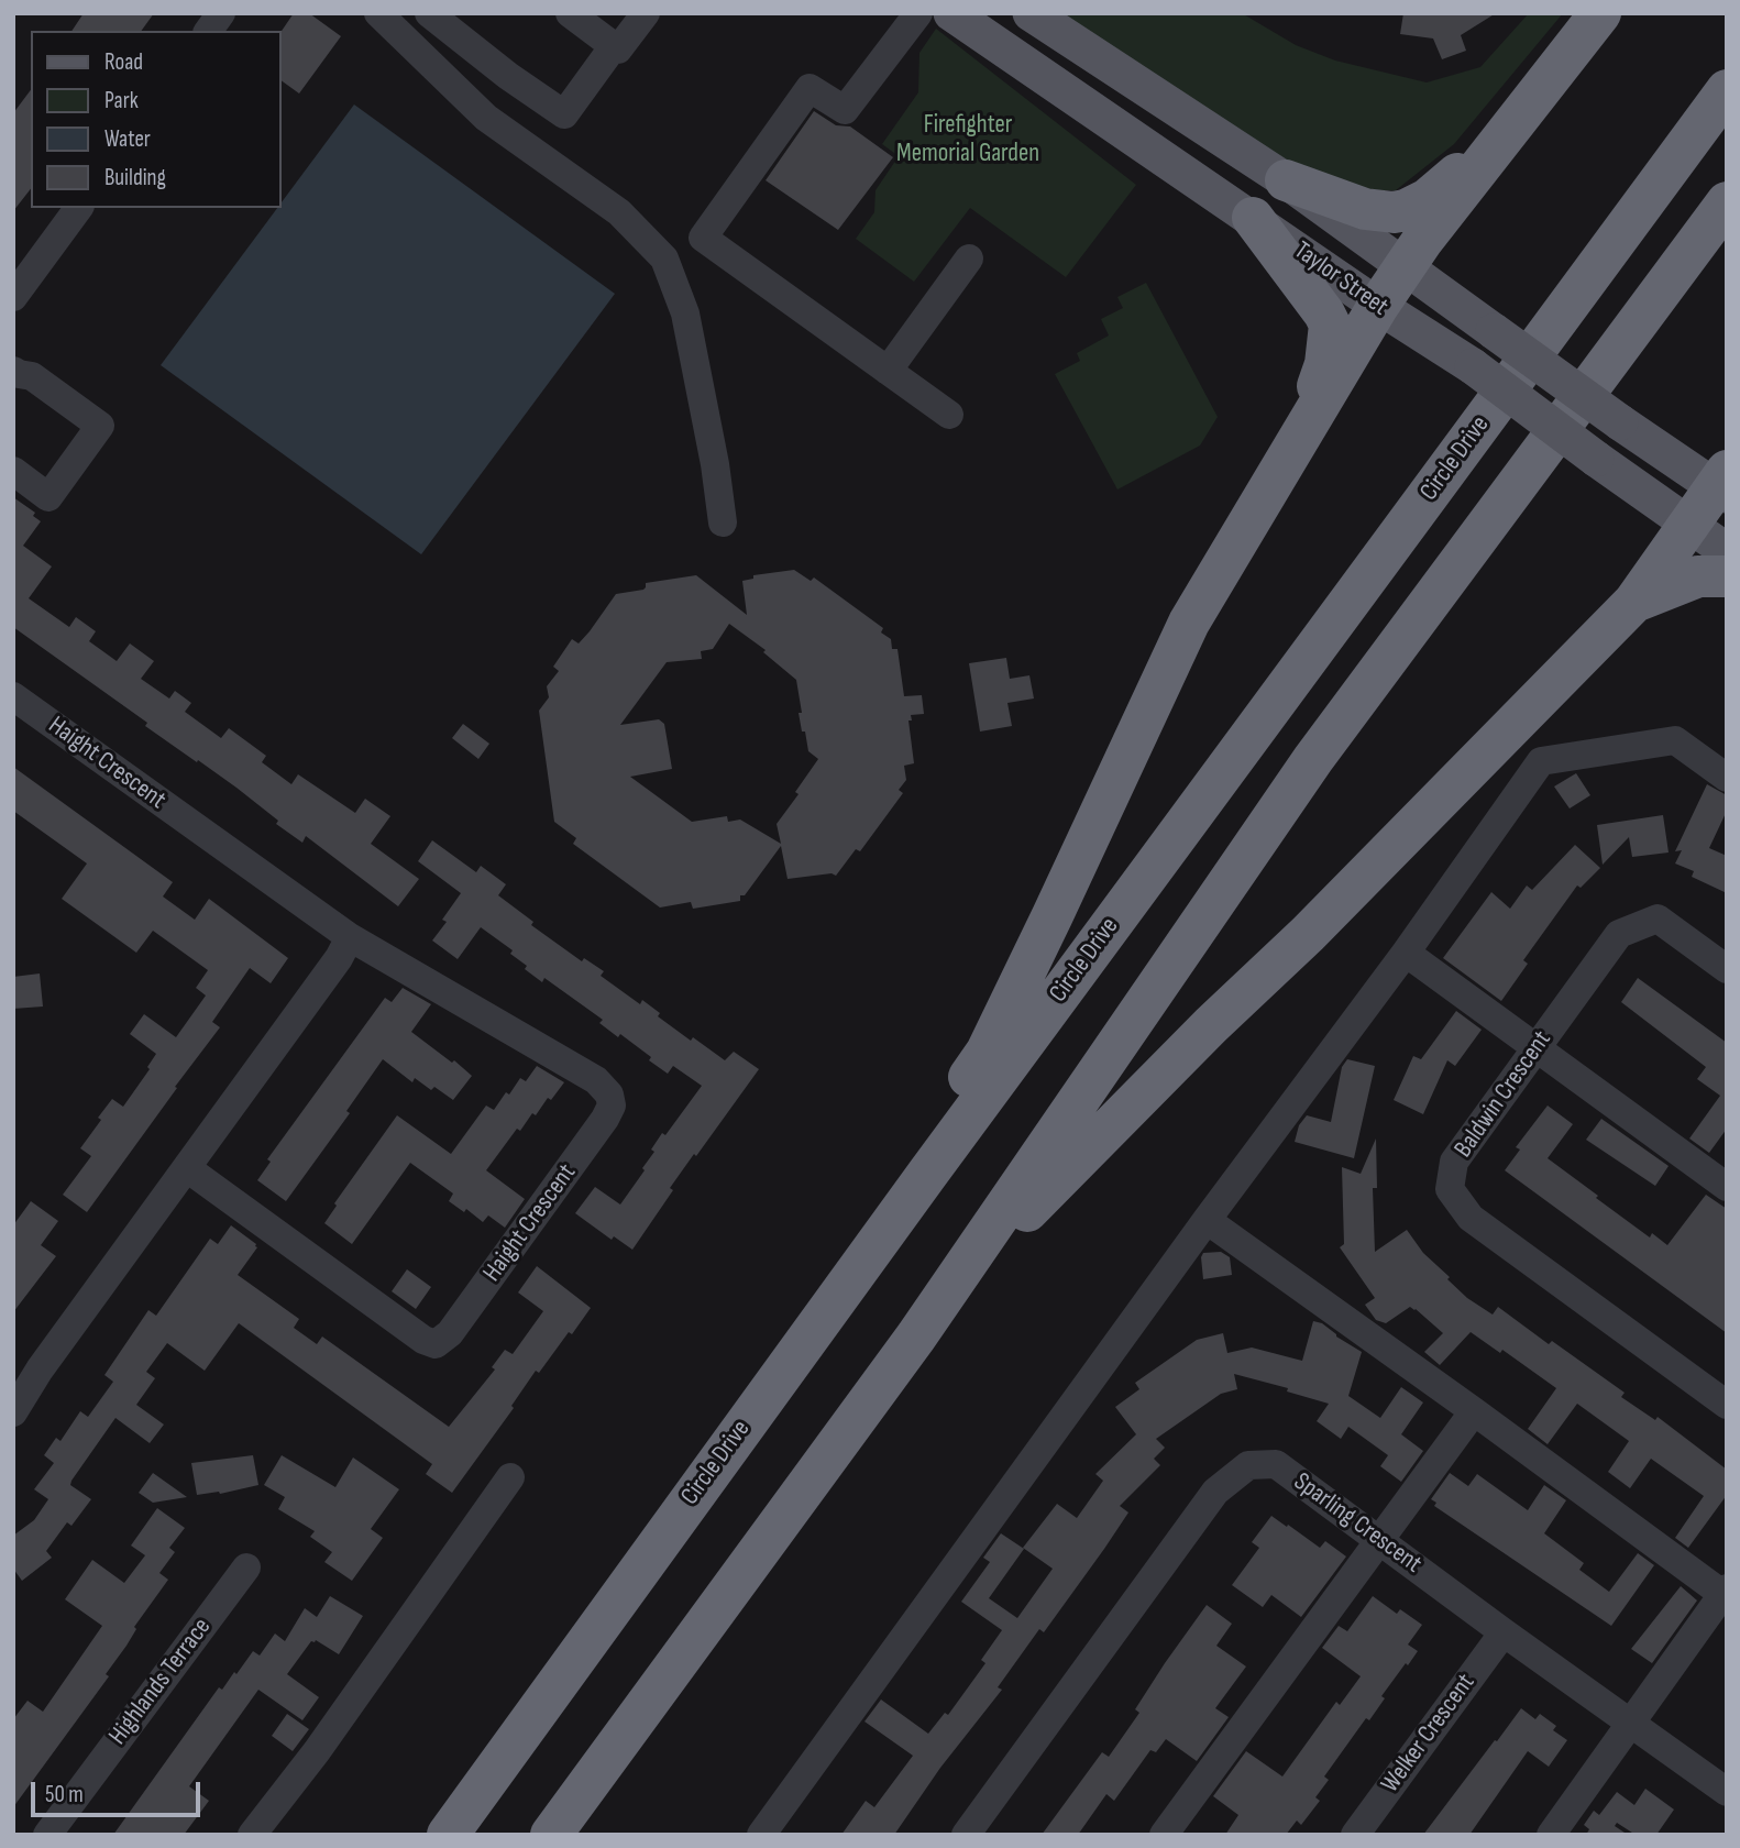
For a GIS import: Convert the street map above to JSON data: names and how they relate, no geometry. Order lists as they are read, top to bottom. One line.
{"streets":{"highway":["Circle Drive"],"main road":["Taylor Street"],"street":["Haight Crescent","Baldwin Crescent","Sparling Crescent","Highlands Terrace","Welker Crescent"]},"crossings":[["Sparling Crescent","Welker Crescent"]],"parks":["Firefighter Memorial Garden"],"legend":["Road","Park","Water","Building"],"scale_bar":"50 m"}
